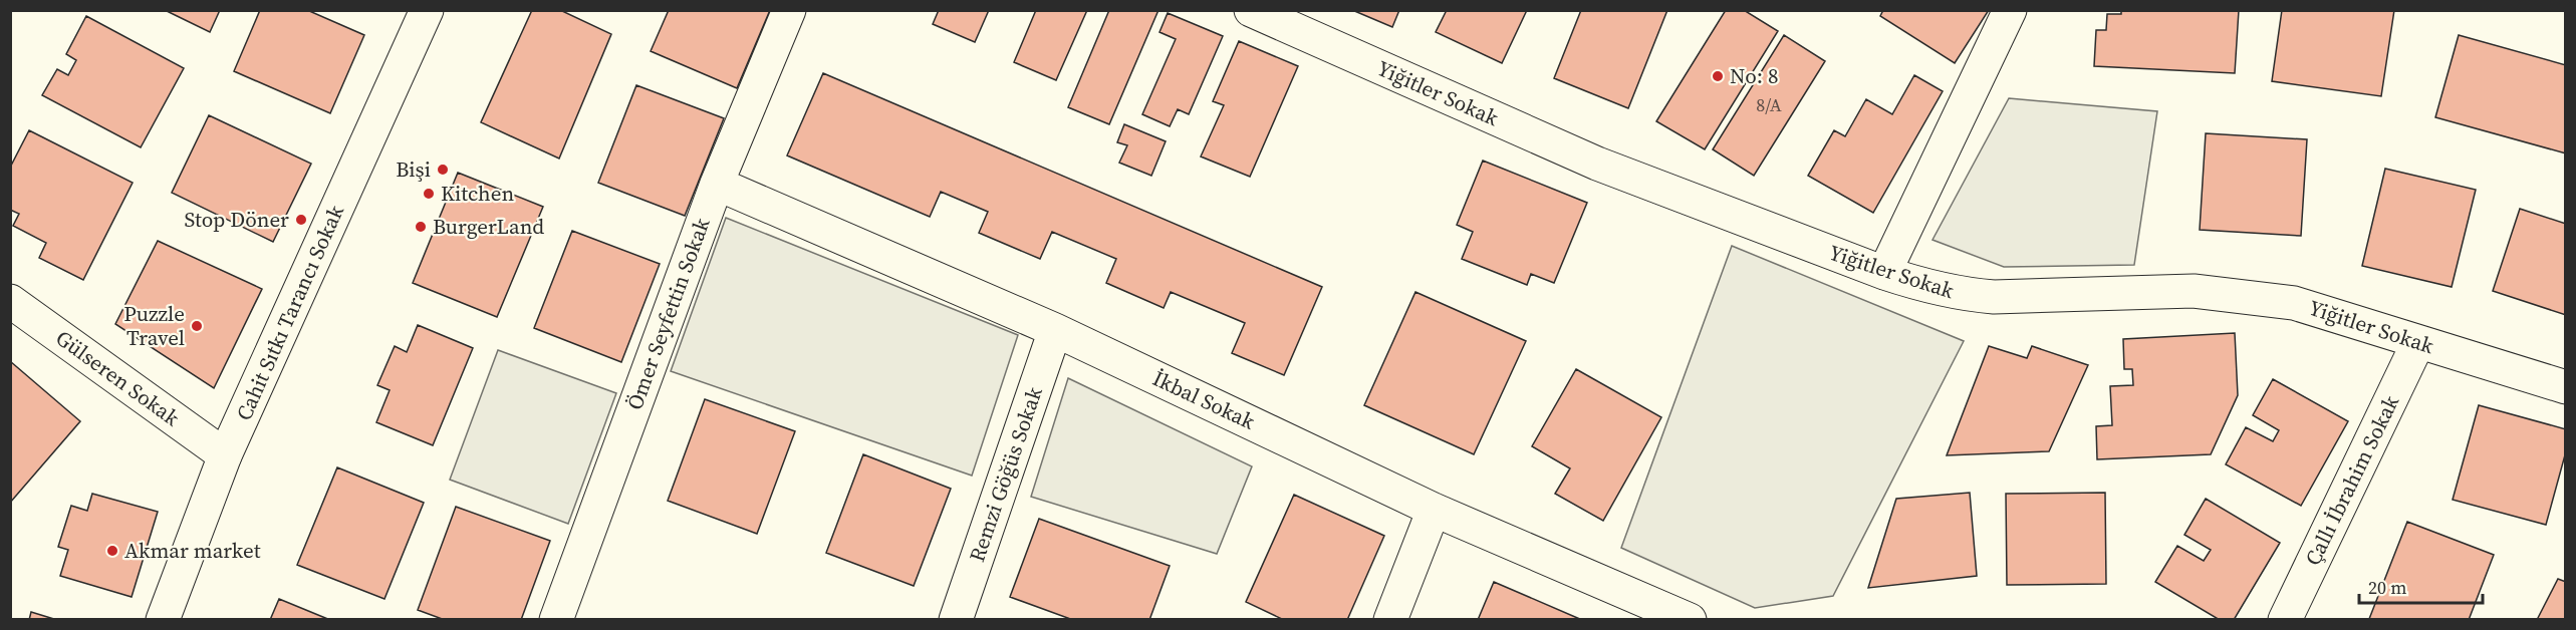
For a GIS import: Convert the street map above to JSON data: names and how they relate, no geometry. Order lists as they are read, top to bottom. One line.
{"streets":{"street":["Yiğitler Sokak","Cahit Sıtkı Tarancı Sokak","Ömer Seyfettin Sokak","Gülseren Sokak","İkbal Sokak","Remzi Göğüs Sokak","Çallı İbrahim Sokak"]},"crossings":[["Yiğitler Sokak","Çallı İbrahim Sokak"],["Cahit Sıtkı Tarancı Sokak","Gülseren Sokak"],["Ömer Seyfettin Sokak","İkbal Sokak"],["İkbal Sokak","Remzi Göğüs Sokak"]],"places":["No: 8","Bişi","Kitchen","Stop Döner","BurgerLand","Puzzle Travel","Akmar market"],"house_numbers":["8/A"],"scale_bar":"20 m"}
